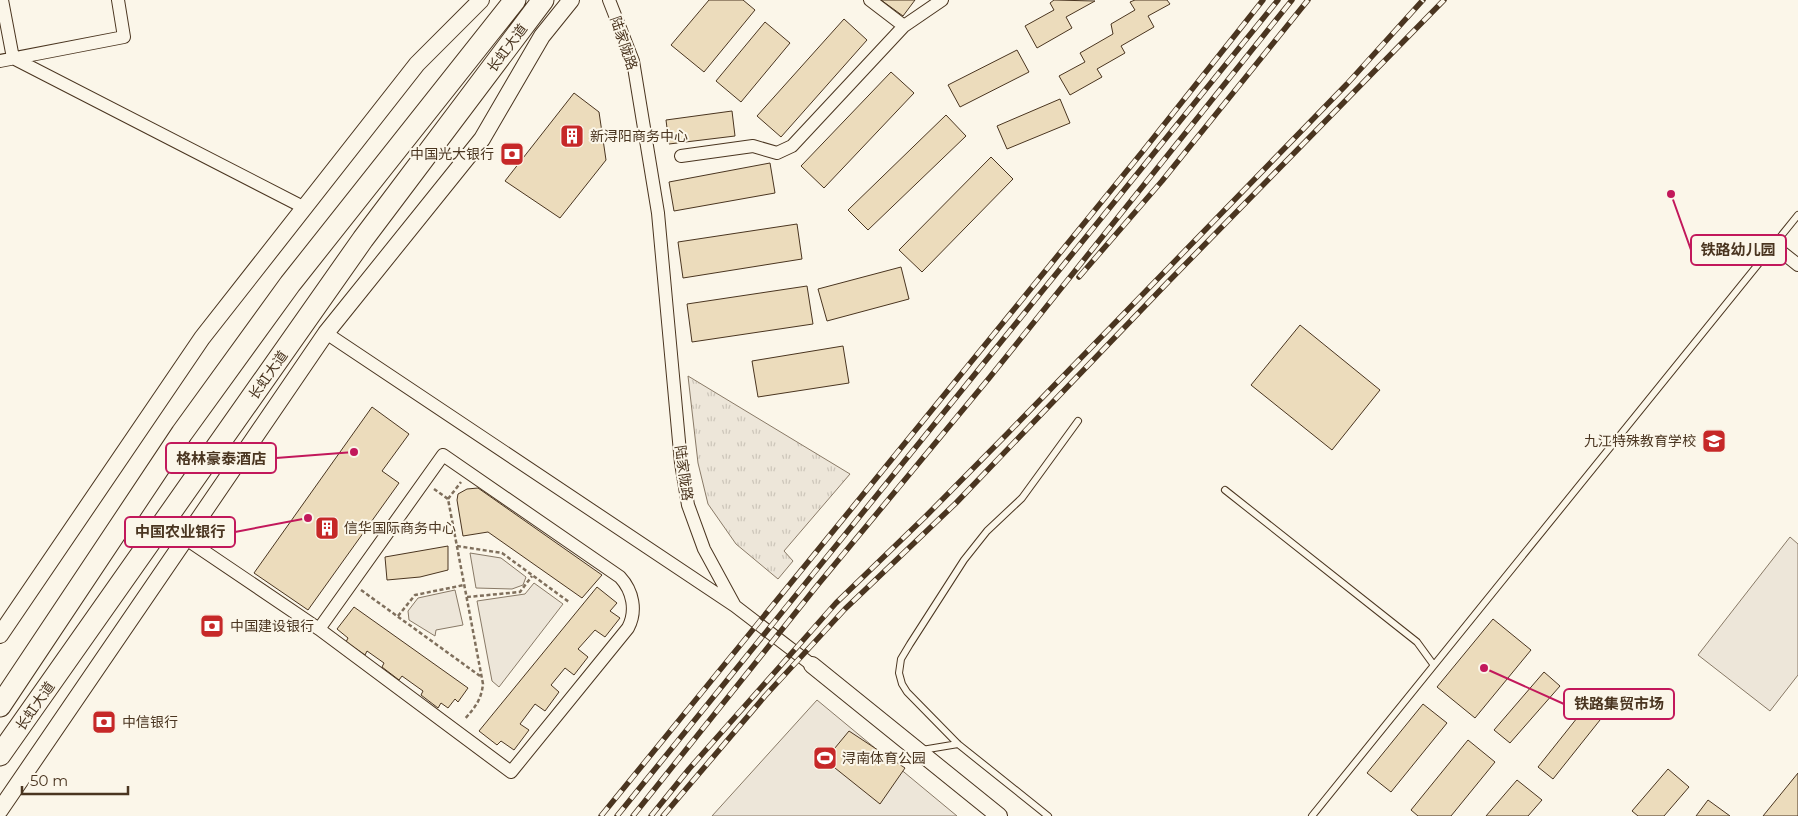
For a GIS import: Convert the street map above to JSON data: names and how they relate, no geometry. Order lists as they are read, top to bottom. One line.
{"streets":{"highway":["长虹大道"],"street":["陆家陇路"]},"places":{"building":["新浔阳商务中心","信华国际商务中心"],"bank":["中国光大银行","中国建设银行","中信银行"],"other":["铁路幼儿园","格林豪泰酒店","中国农业银行","铁路集贸市场"],"school or university":["九江特殊教育学校"],"sports":["浔南体育公园"]},"scale_bar":"50 m"}
